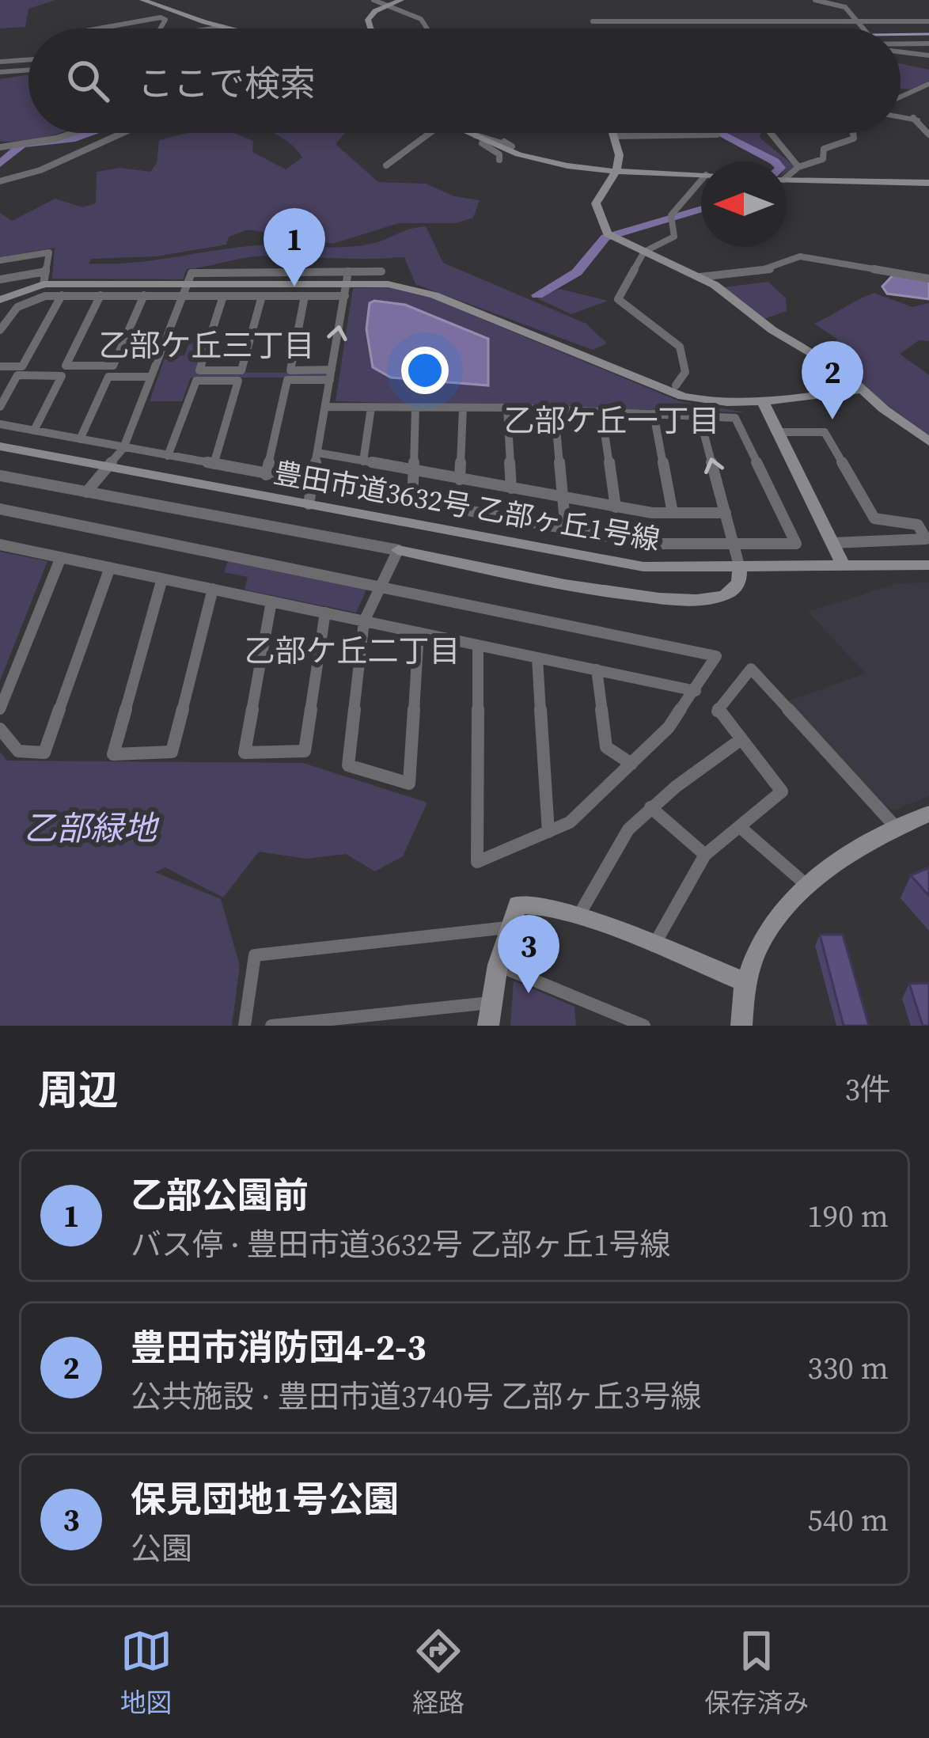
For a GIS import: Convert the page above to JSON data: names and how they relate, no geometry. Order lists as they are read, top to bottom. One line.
{"streets":{"street":["豊田市道3632号 乙部ヶ丘1号線"]},"districts":["乙部ケ丘三丁目","乙部ケ丘一丁目","乙部ケ丘二丁目"],"parks":["乙部緑地"],"north":"left","page":{"search":"ここで検索","pins":["1","2","3"],"heading":["周辺","3件"],"list":[{"mark":"1","name":"乙部公園前","note":"バス停 · 豊田市道3632号 乙部ヶ丘1号線","value":"190 m"},{"mark":"2","name":"豊田市消防団4-2-3","note":"公共施設 · 豊田市道3740号 乙部ヶ丘3号線","value":"330 m"},{"mark":"3","name":"保見団地1号公園","note":"公園","value":"540 m"}],"nav":["地図","経路","保存済み"]}}
